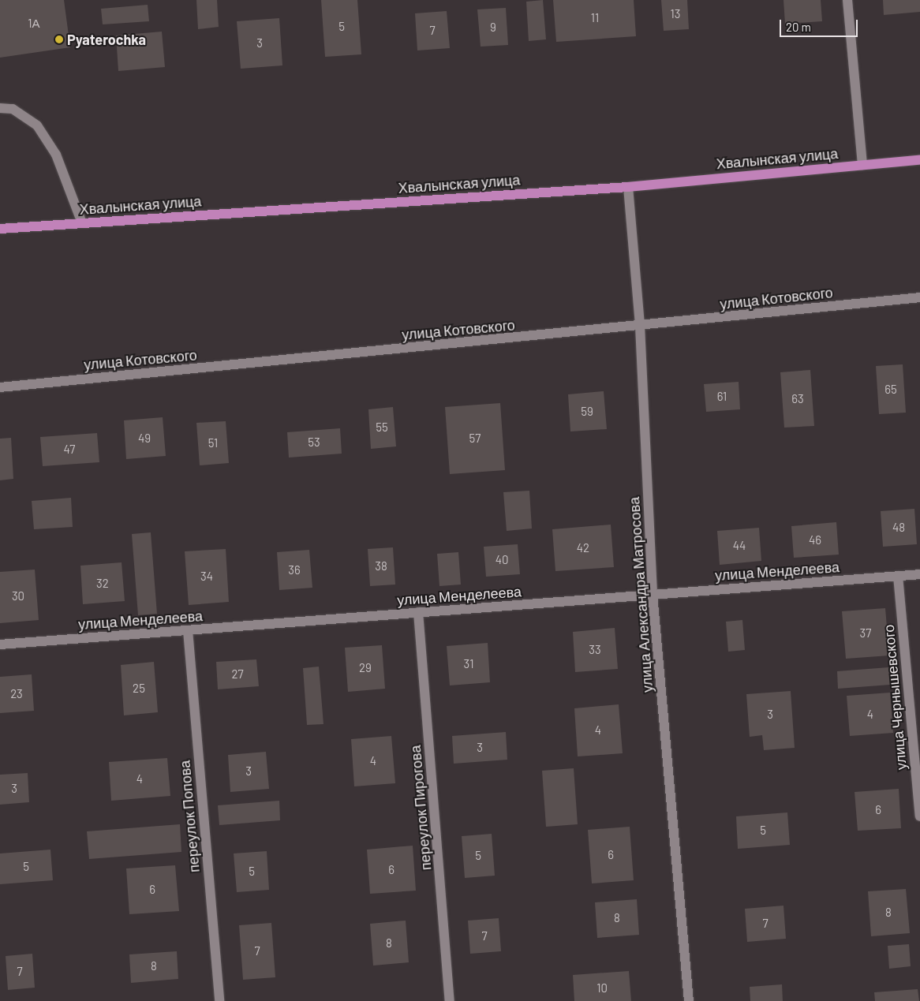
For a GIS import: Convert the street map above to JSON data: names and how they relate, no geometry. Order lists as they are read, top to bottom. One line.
{"streets":{"main road":["Хвалынская улица"],"street":["улица Котовского","улица Менделеева","улица Александра Матросова","улица Чернышевского","переулок Пирогова","переулок Попова"]},"crossings":[["Хвалынская улица","улица Александра Матросова"],["улица Котовского","улица Александра Матросова"],["улица Менделеева","улица Александра Матросова"],["улица Менделеева","улица Чернышевского"],["улица Менделеева","переулок Пирогова"],["улица Менделеева","переулок Попова"]],"places":["Pyaterochka"],"house_numbers":["13","11","1А","5","9","7","3","65","61","63","59","55","49","57","53","51","47","48","46","44","42","40","38","36","34","32","30","37","33","31","29","27","25","23","3","4","4","3","4","3","4","3","6","5","6","5","5","6","5","6","8","8","7","7","8","7","8","7","10"],"scale_bar":"20 m"}
